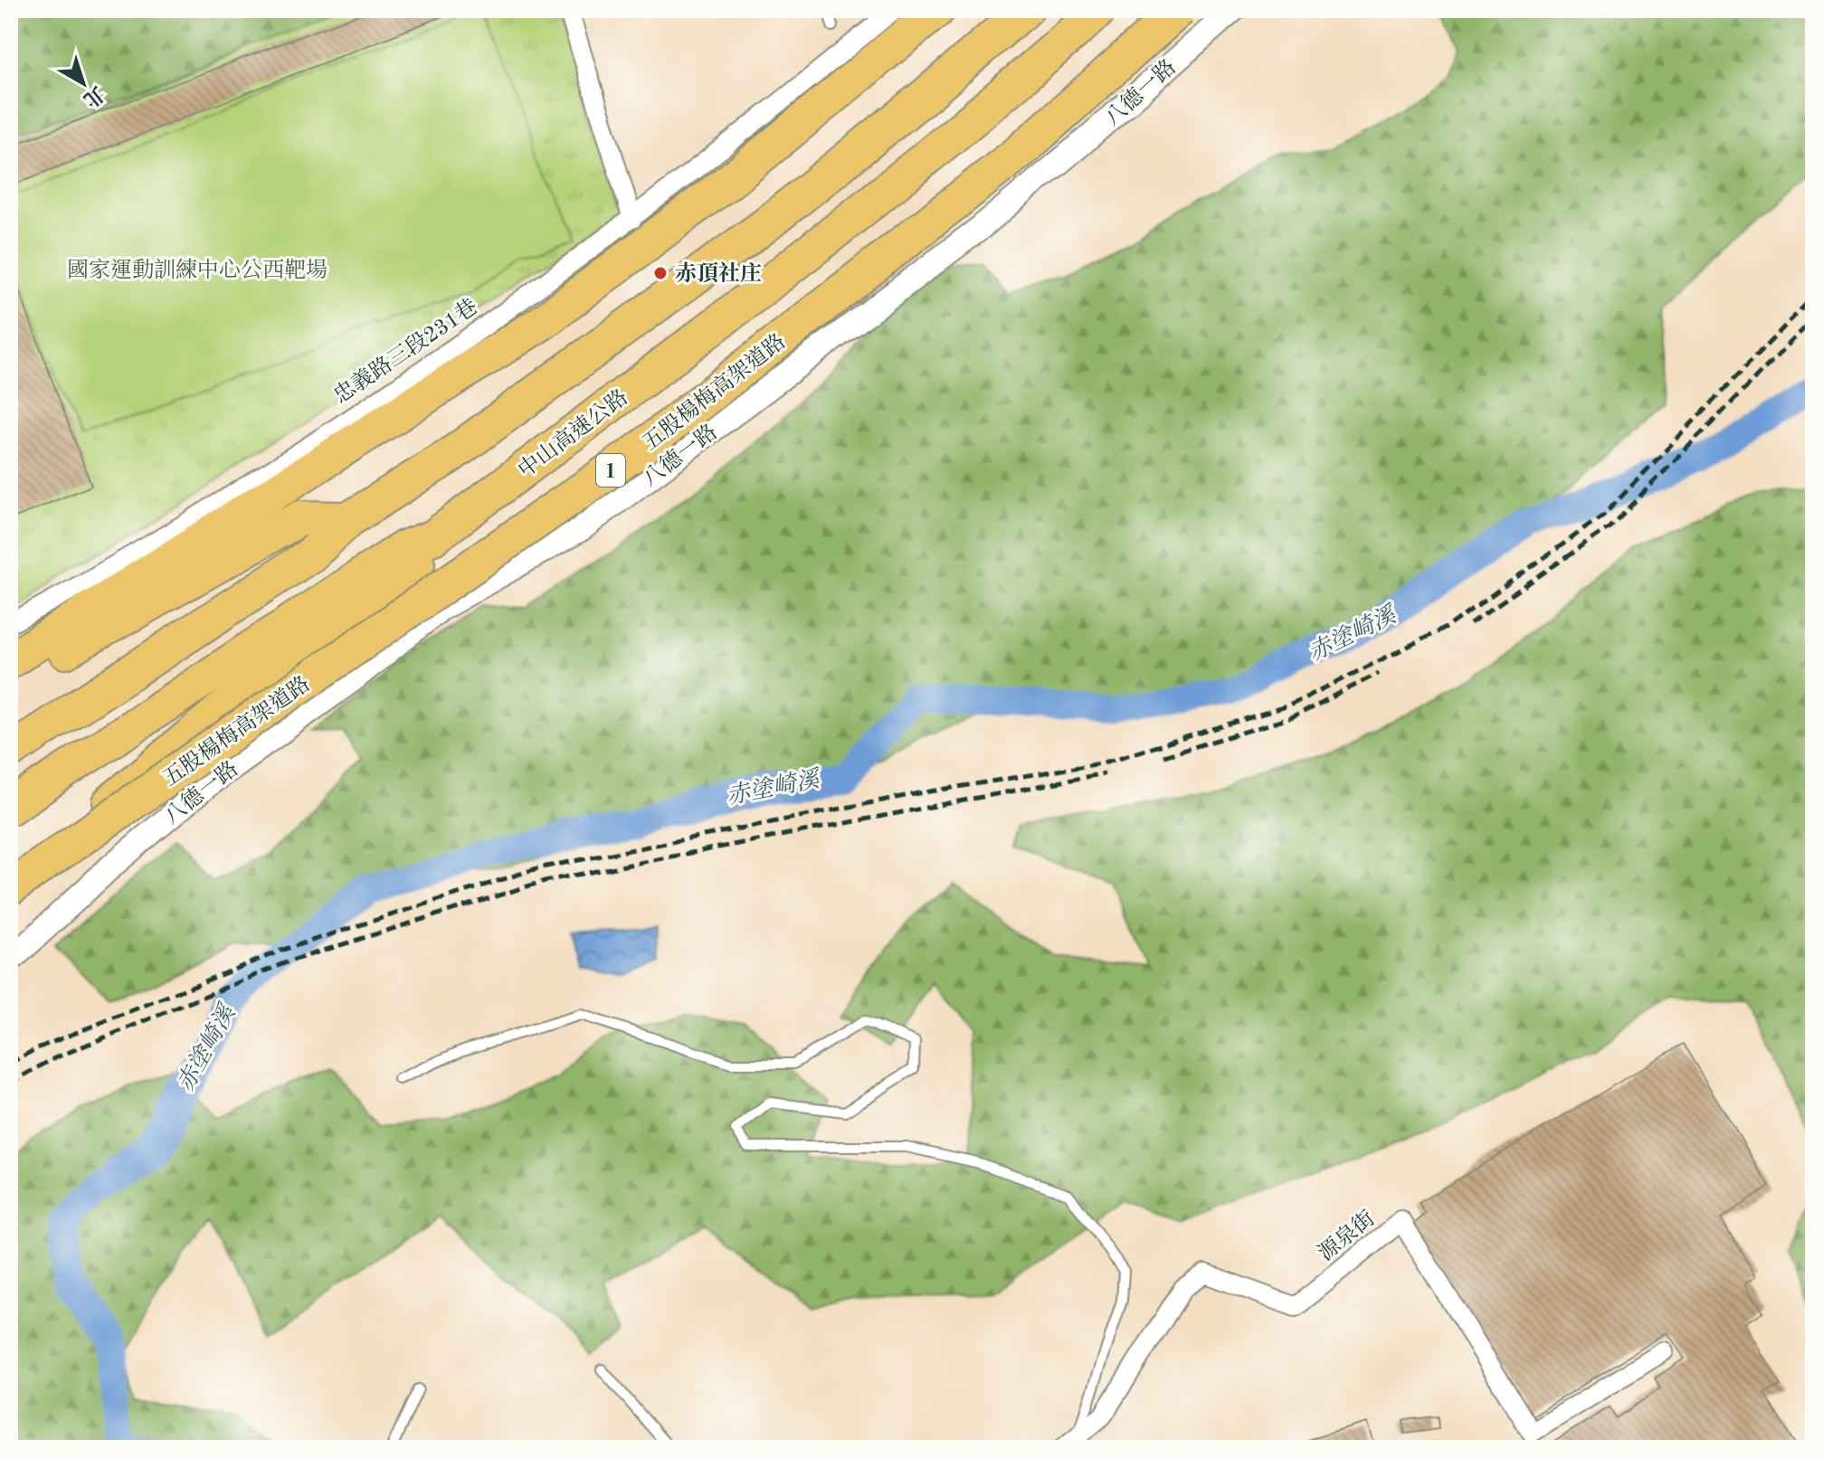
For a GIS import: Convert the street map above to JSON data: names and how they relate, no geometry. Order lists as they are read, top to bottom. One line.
{"streets":{"highway":["五股楊梅高架道路","中山高速公路","1"],"street":["八德一路","忠義路三段231巷","源泉街"]},"water":["赤塗崎溪"],"parks":["國家運動訓練中心公西靶場"],"places":["赤頂社庄"],"north":"bottom right"}
